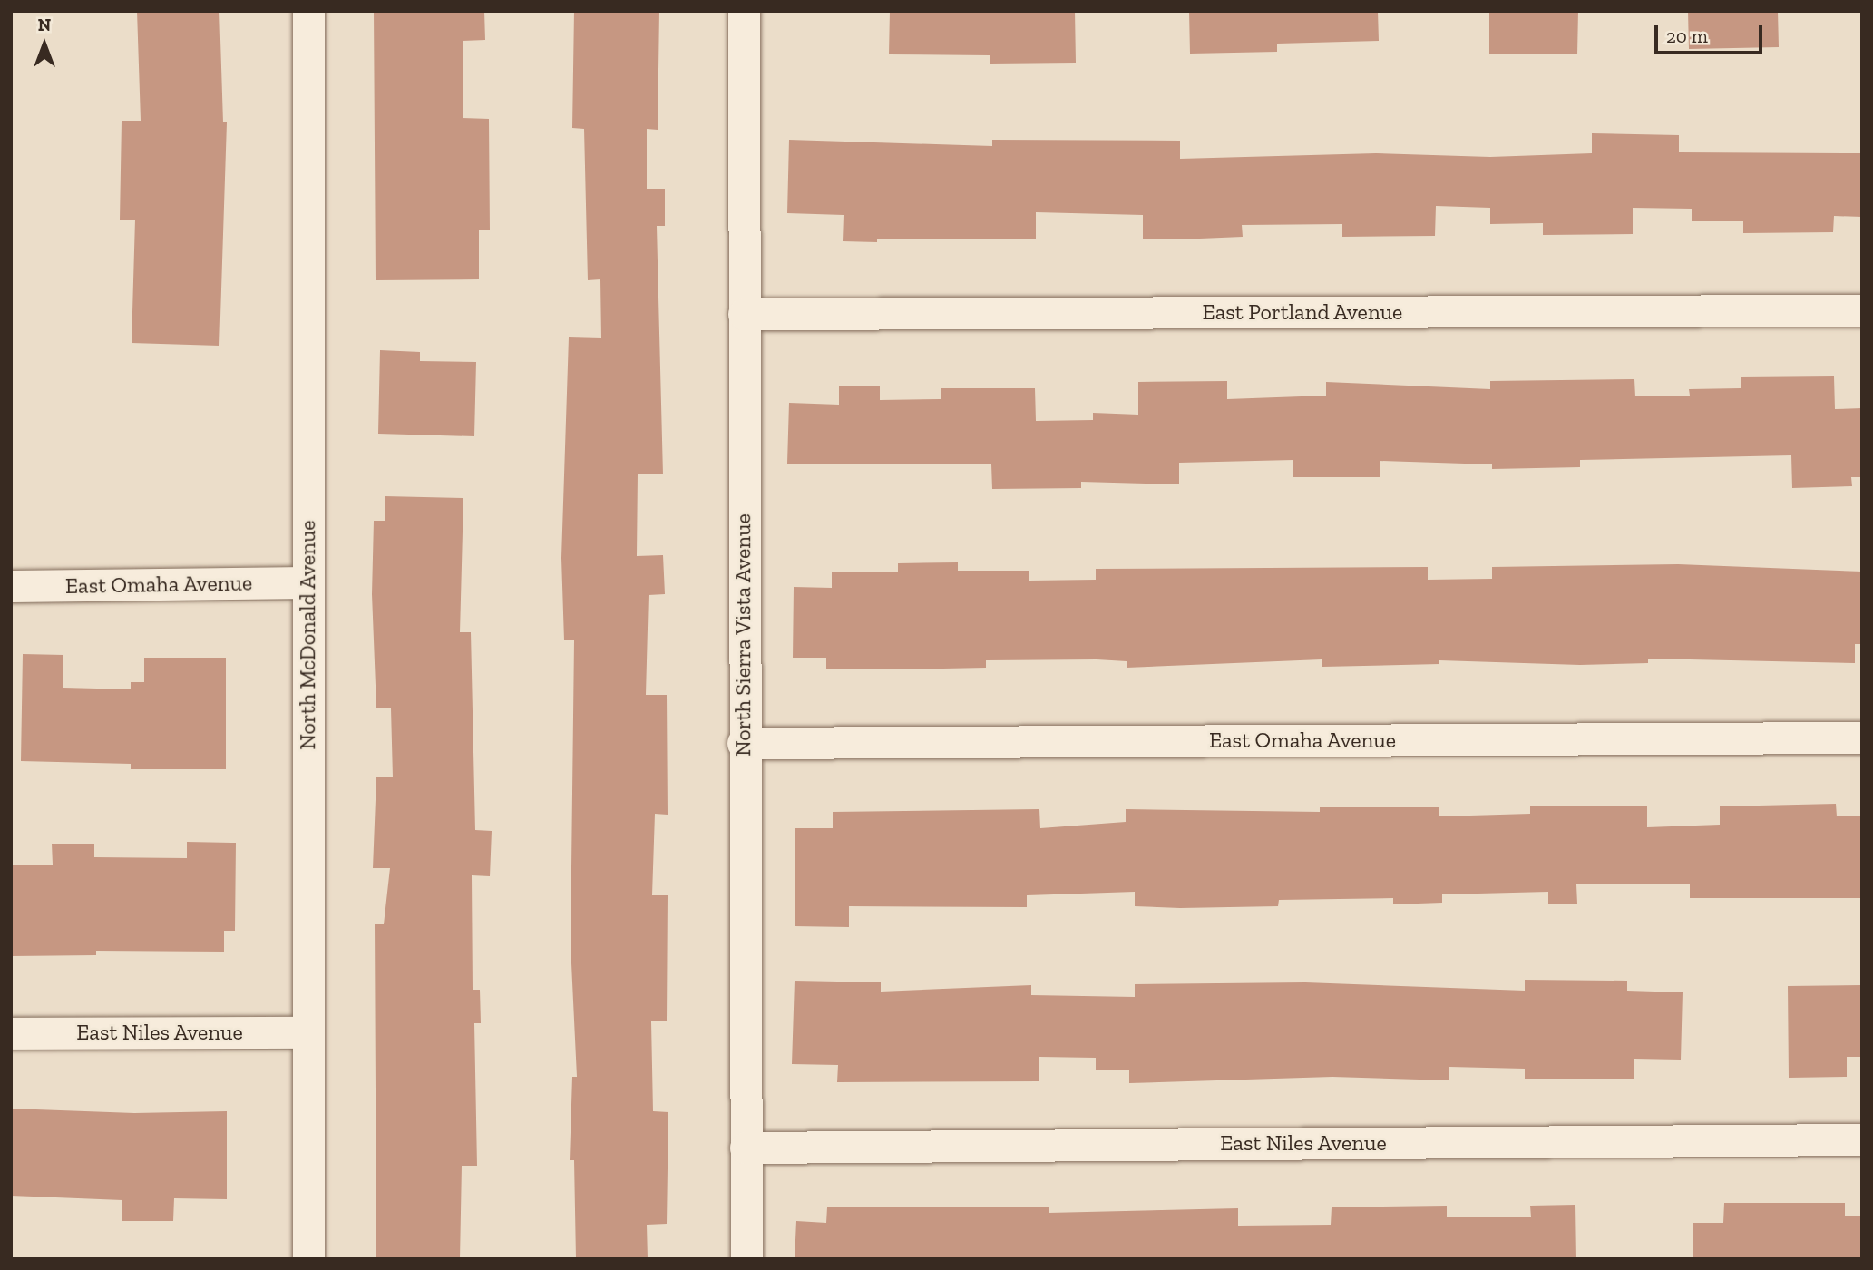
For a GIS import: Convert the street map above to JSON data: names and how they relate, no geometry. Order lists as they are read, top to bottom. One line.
{"streets":{"street":["East Portland Avenue","East Omaha Avenue","North McDonald Avenue","North Sierra Vista Avenue","East Niles Avenue"]},"crossings":[["East Portland Avenue","North Sierra Vista Avenue"],["East Omaha Avenue","North McDonald Avenue"],["East Omaha Avenue","North Sierra Vista Avenue"],["North McDonald Avenue","East Niles Avenue"],["North Sierra Vista Avenue","East Niles Avenue"]],"scale_bar":"20 m","north":"top"}
